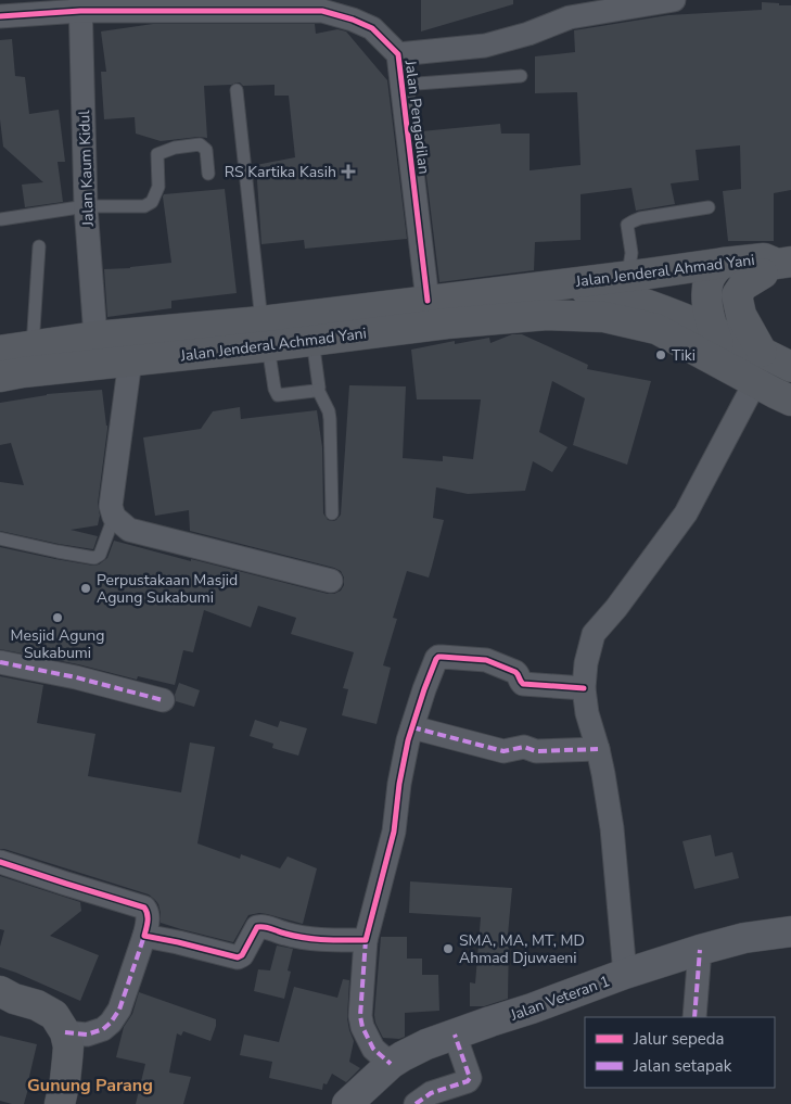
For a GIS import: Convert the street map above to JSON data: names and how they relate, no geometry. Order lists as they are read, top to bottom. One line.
{"streets":{"main road":["Jalan Jenderal Achmad Yani"],"street":["Jalan Pengadilan","Jalan Kaum Kidul","Jalan Veteran 1"]},"crossings":[["Jalan Pengadilan","Jalan Kaum Kidul"],["Jalan Pengadilan","Jalan Jenderal Achmad Yani"],["Jalan Kaum Kidul","Jalan Jenderal Achmad Yani"]],"districts":["Gunung Parang"],"places":{"health":["RS Kartika Kasih"],"other":["Tiki","Perpustakaan Masjid Agung Sukabumi","Mesjid Agung Sukabumi","SMA, MA, MT, MD Ahmad Djuwaeni"]},"legend":["Jalur sepeda","Jalan setapak"]}
